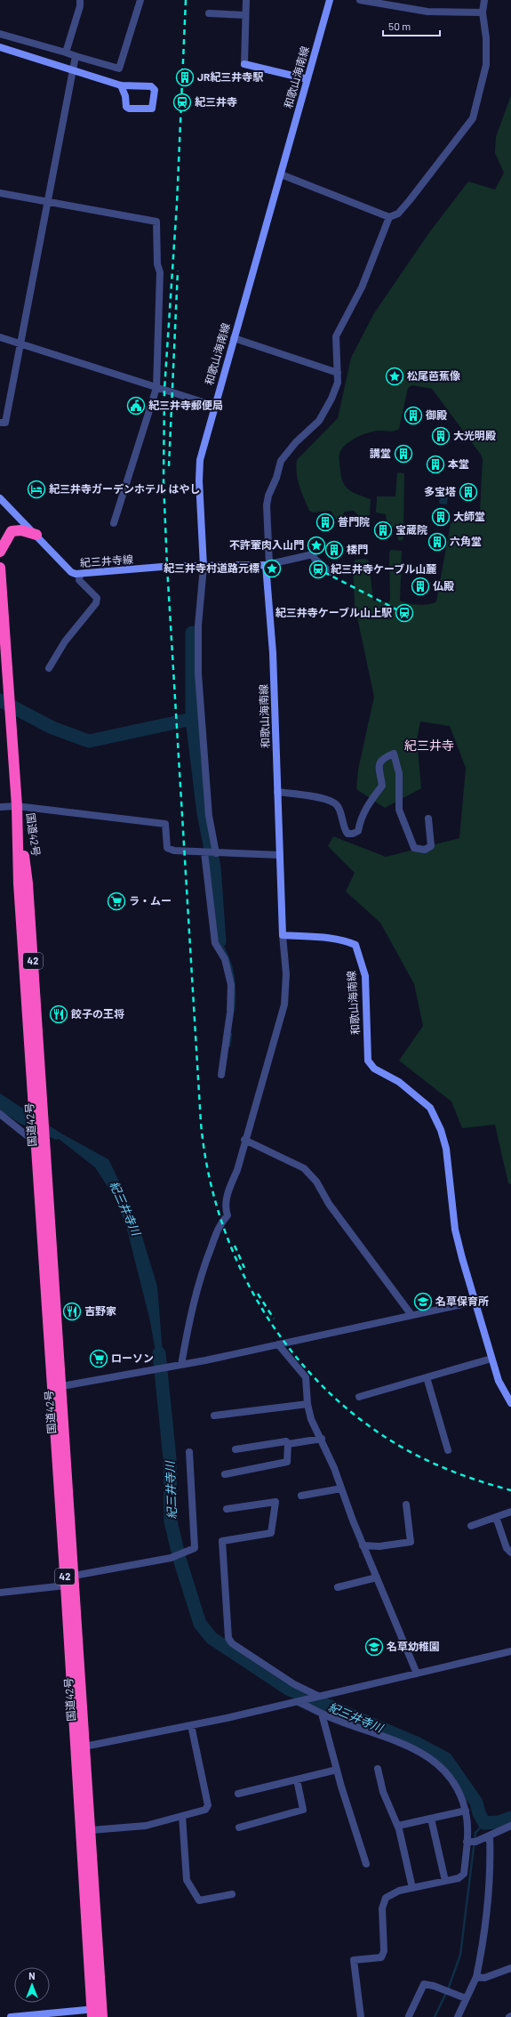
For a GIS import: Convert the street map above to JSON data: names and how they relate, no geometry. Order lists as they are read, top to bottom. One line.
{"streets":{"highway":["国道42号","42"],"main road":["和歌山海南線","紀三井寺線"]},"crossings":[["和歌山海南線","紀三井寺線"]],"districts":["紀三井寺"],"water":["紀三井寺川"],"places":{"building":["JR紀三井寺駅","御殿","大光明殿","講堂","本堂","多宝塔","大師堂","普門院","宝蔵院","六角堂","楼門","仏殿"],"station":["紀三井寺","紀三井寺ケーブル山麓","紀三井寺ケーブル山上駅"],"place":["松尾芭蕉像","不許葷肉入山門","紀三井寺村道路元標"],"public building":["紀三井寺郵便局"],"hotel":["紀三井寺ガーデンホテル はやし"],"supermarket":["ラ・ムー","ローソン"],"restaurant":["餃子の王将","吉野家"],"school or university":["名草保育所","名草幼稚園"]},"scale_bar":"50 m","north":"top"}
